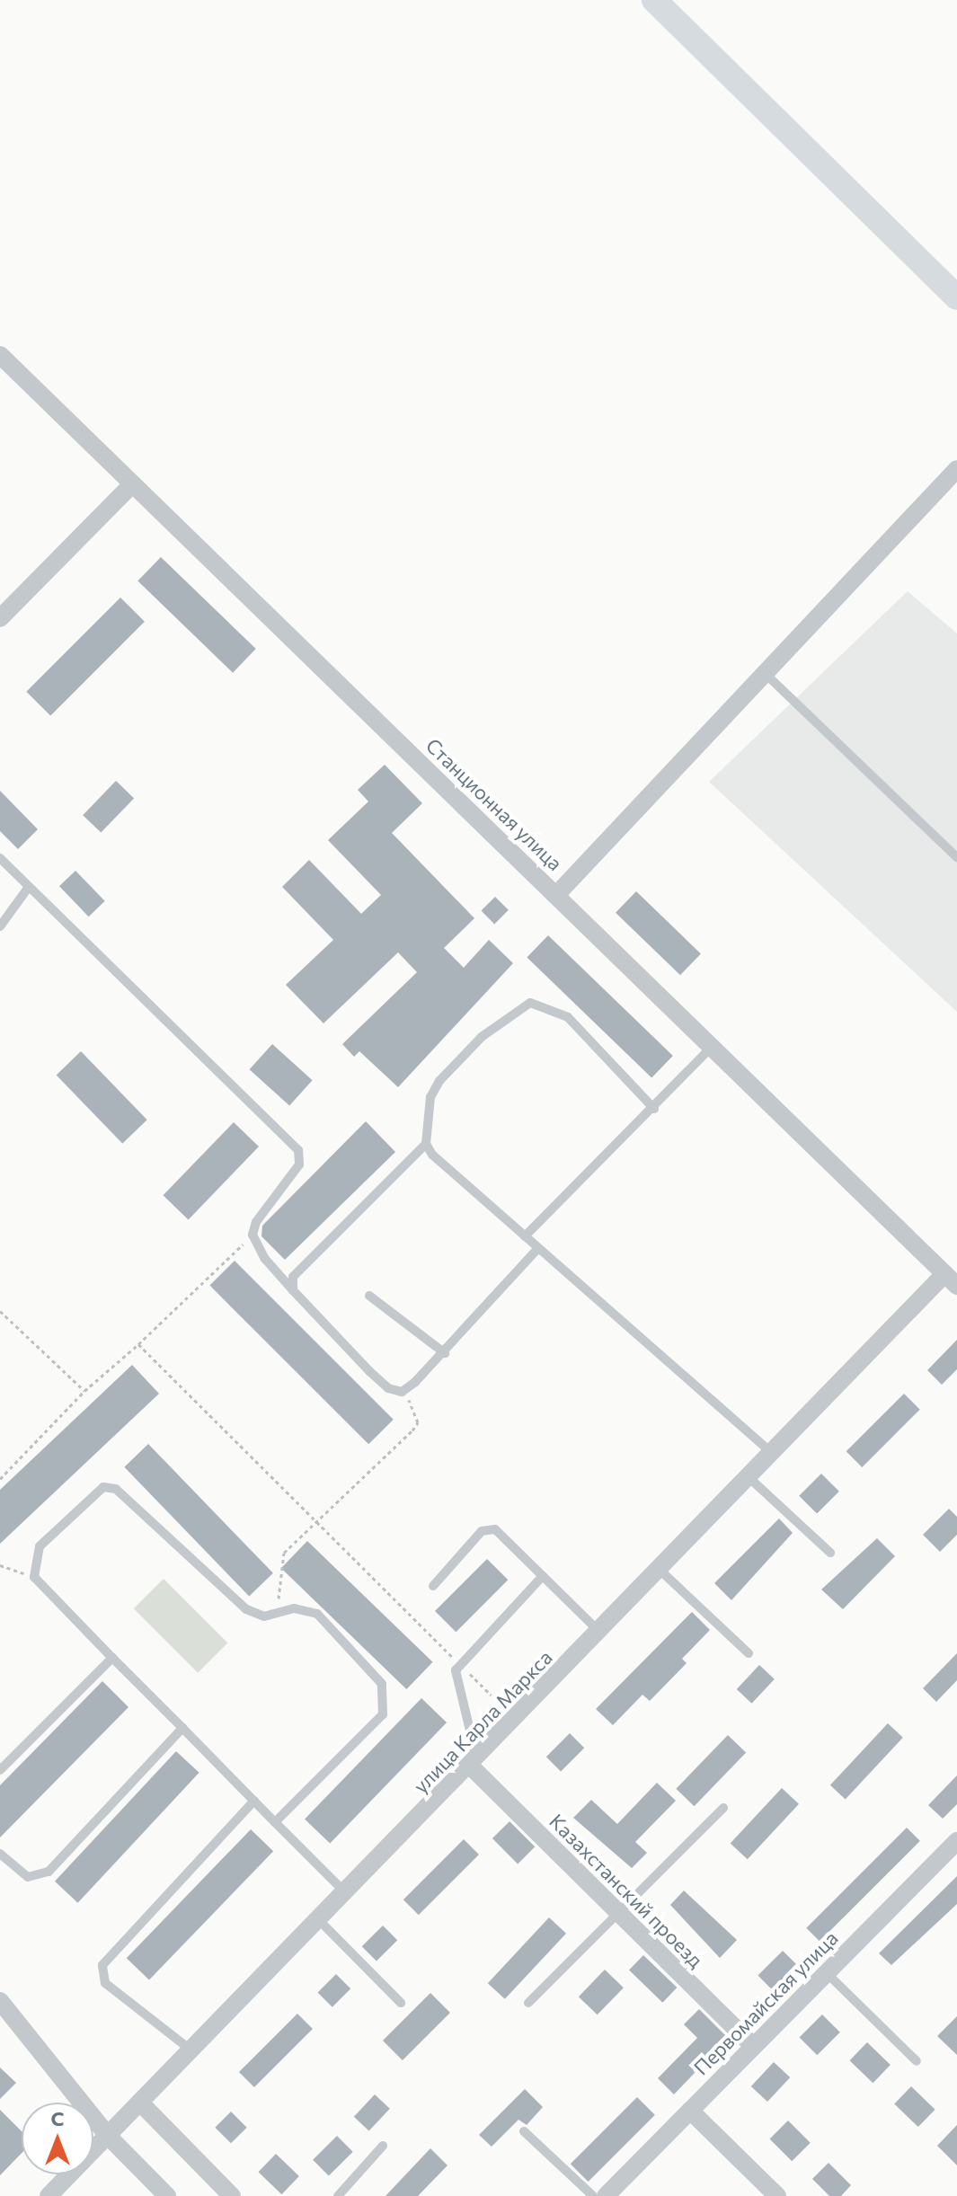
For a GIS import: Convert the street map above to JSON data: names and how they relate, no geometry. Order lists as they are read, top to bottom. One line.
{"streets":{"street":["Станционная улица","улица Карла Маркса","Казахстанский проезд","Первомайская улица"]},"crossings":[["Станционная улица","улица Карла Маркса"],["улица Карла Маркса","Казахстанский проезд"],["Казахстанский проезд","Первомайская улица"]],"north":"top"}
